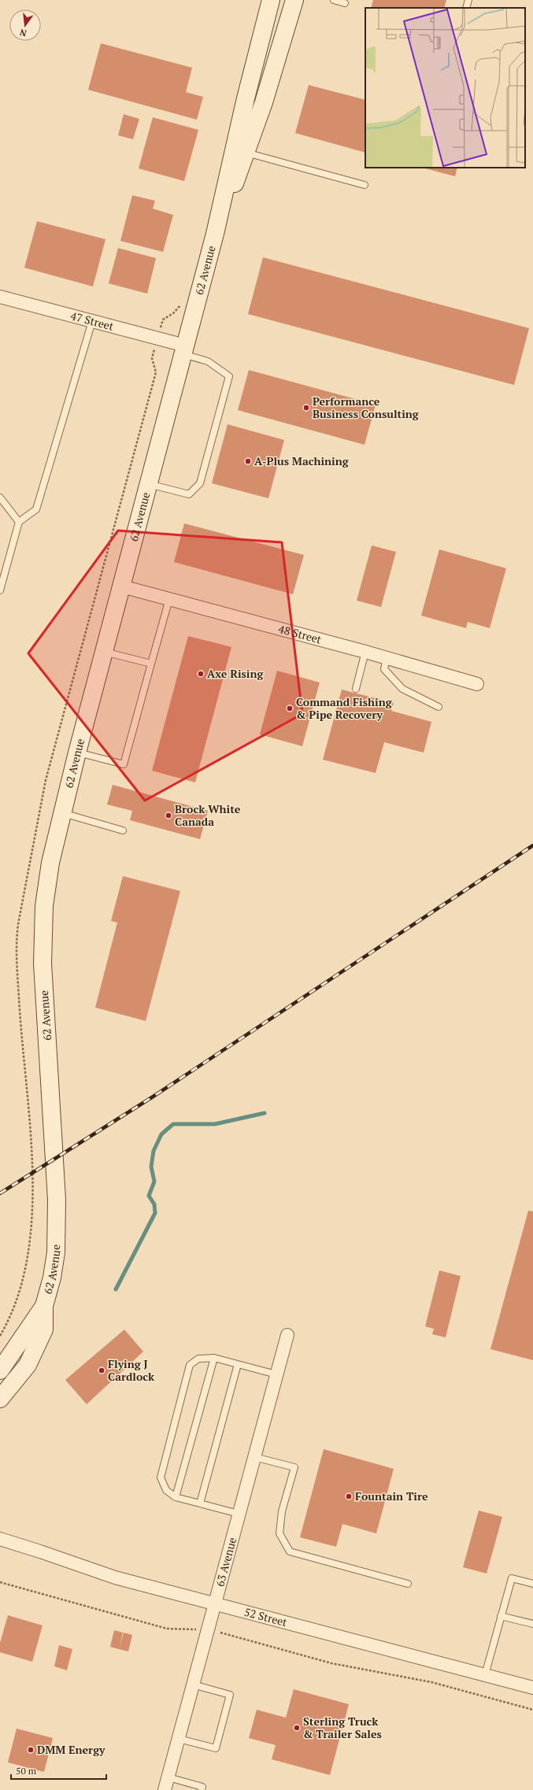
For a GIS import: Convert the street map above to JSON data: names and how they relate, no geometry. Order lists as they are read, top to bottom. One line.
{"streets":{"main road":["62 Avenue"],"street":["47 Street","48 Street","63 Avenue","52 Street"]},"crossings":[["62 Avenue","47 Street"],["62 Avenue","48 Street"],["63 Avenue","52 Street"]],"places":["Performance Business Consulting","A-Plus Machining","Axe Rising","Command Fishing & Pipe Recovery","Brock White Canada","Flying J Cardlock","Fountain Tire","Sterling Truck & Trailer Sales","DMM Energy"],"scale_bar":"50 m","north":"bottom"}
